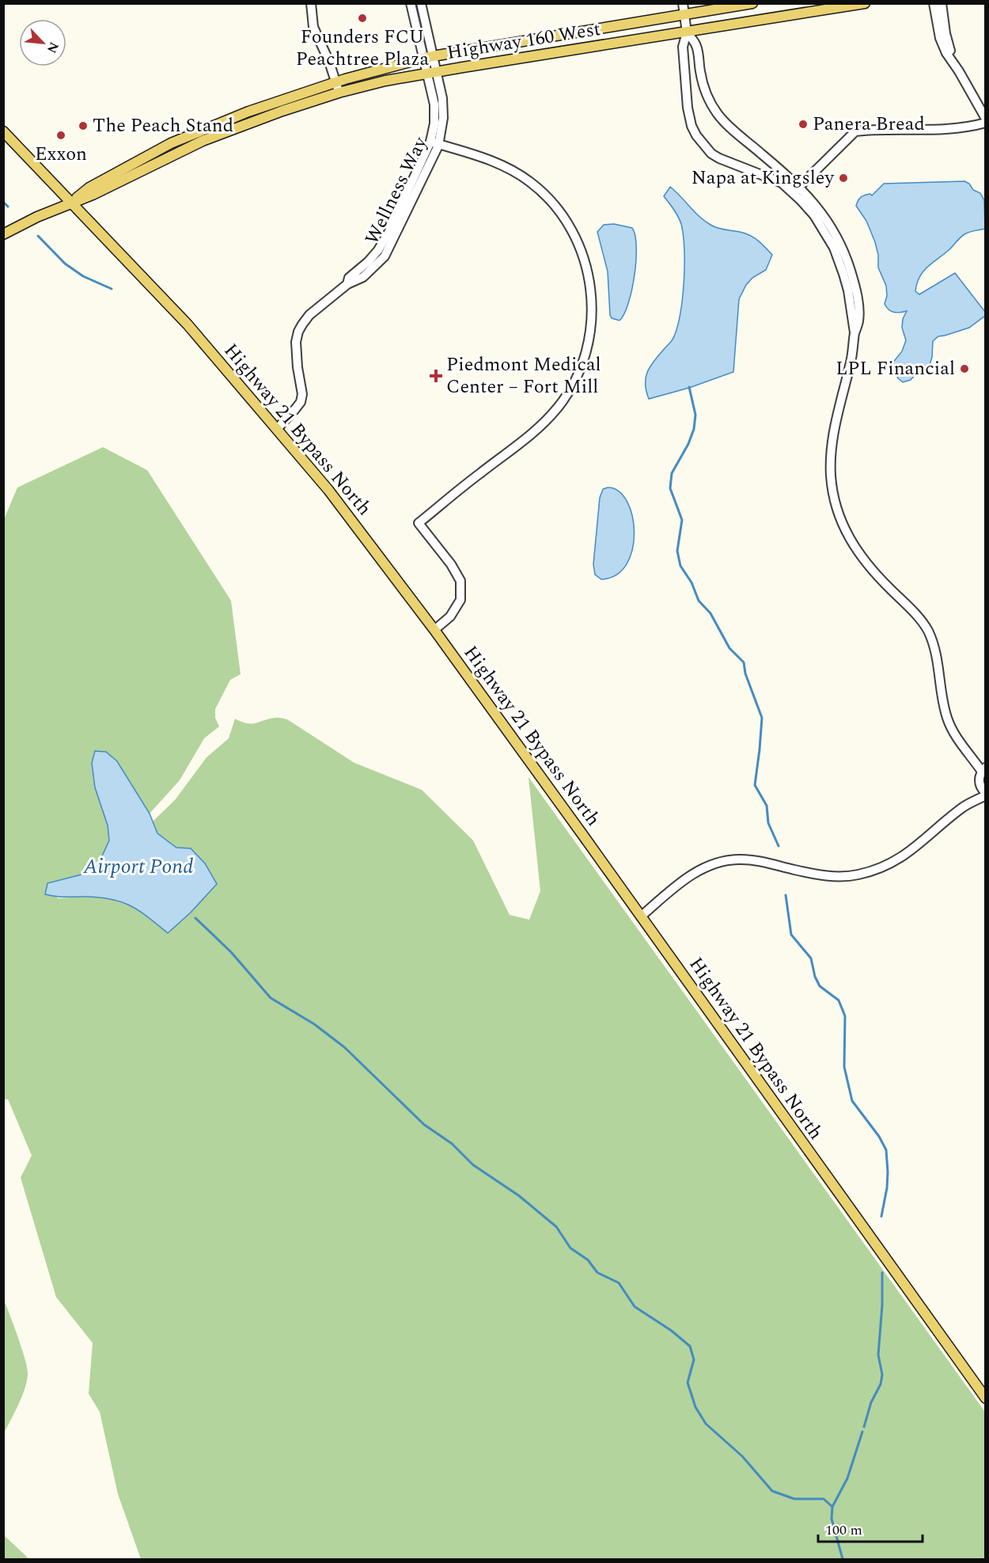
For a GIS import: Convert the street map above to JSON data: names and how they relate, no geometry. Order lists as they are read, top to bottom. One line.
{"streets":{"main road":["Highway 160 West","Highway 21 Bypass North"],"street":["Wellness Way"]},"crossings":[["Highway 160 West","Wellness Way"],["Highway 160 West","Highway 21 Bypass North"],["Wellness Way","Highway 21 Bypass North"]],"water":["Airport Pond"],"places":{"other":["Founders FCU Peachtree Plaza","Panera Bread","The Peach Stand","Exxon","Napa at Kingsley","LPL Financial"],"health":["Piedmont Medical Center – Fort Mill"]},"scale_bar":"100 m","north":"bottom right"}
